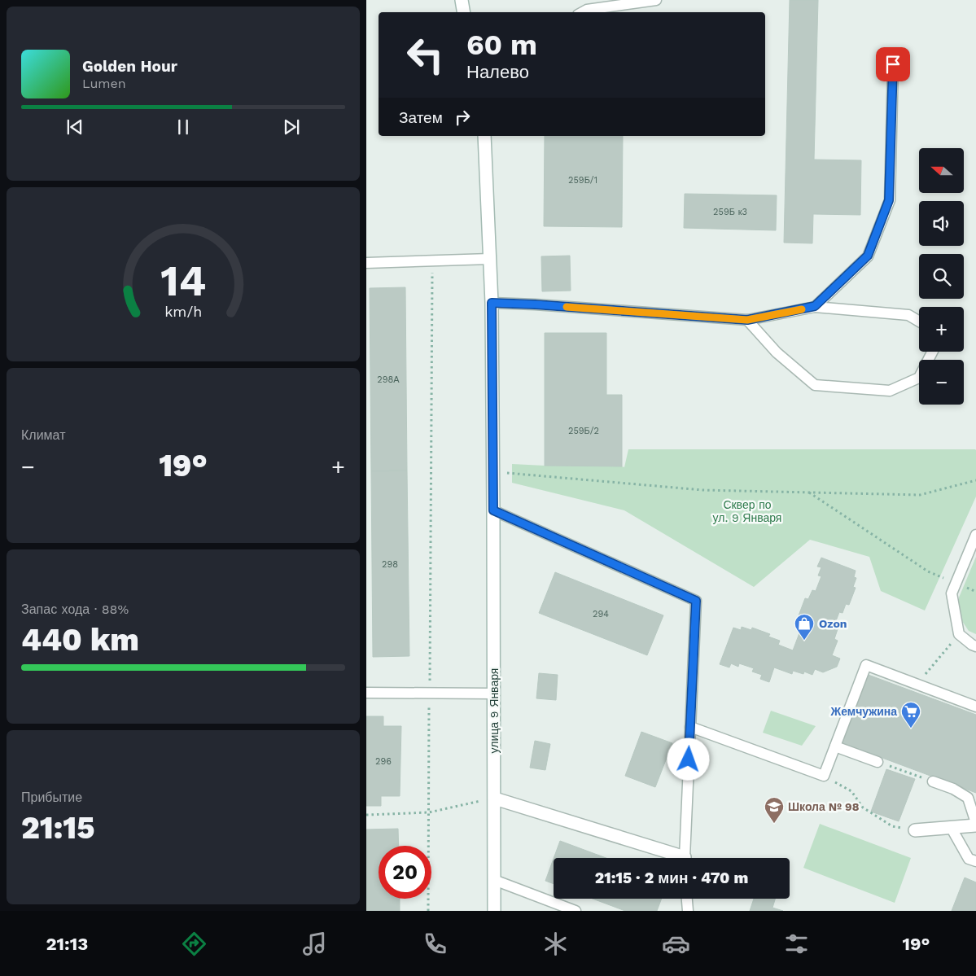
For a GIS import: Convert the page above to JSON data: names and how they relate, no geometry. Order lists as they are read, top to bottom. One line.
{"streets":{"street":["улица 9 Января"]},"parks":["Сквер по ул. 9 Января"],"places":{"shop":["Ozon"],"supermarket":["Жемчужина"],"school or university":["Школа № 98"]},"house_numbers":["259Б/1","259Б к3","298А","259Б/2","298","294","296"],"north":"left","page":{"turn":["60 m","Налево"],"song":["Golden Hour","Lumen"],"then":"Затем","map_buttons":["+","−"],"tile":["Климат",["Запас хода · 88%","440 km"],["Прибытие","21:15"]],"heat":["−","19°","+"],"limit":"20","trip":"21:15 · 2 мин · 470 m","tabs":["21:13","19°"],"gauge":["14","km/h"]}}
